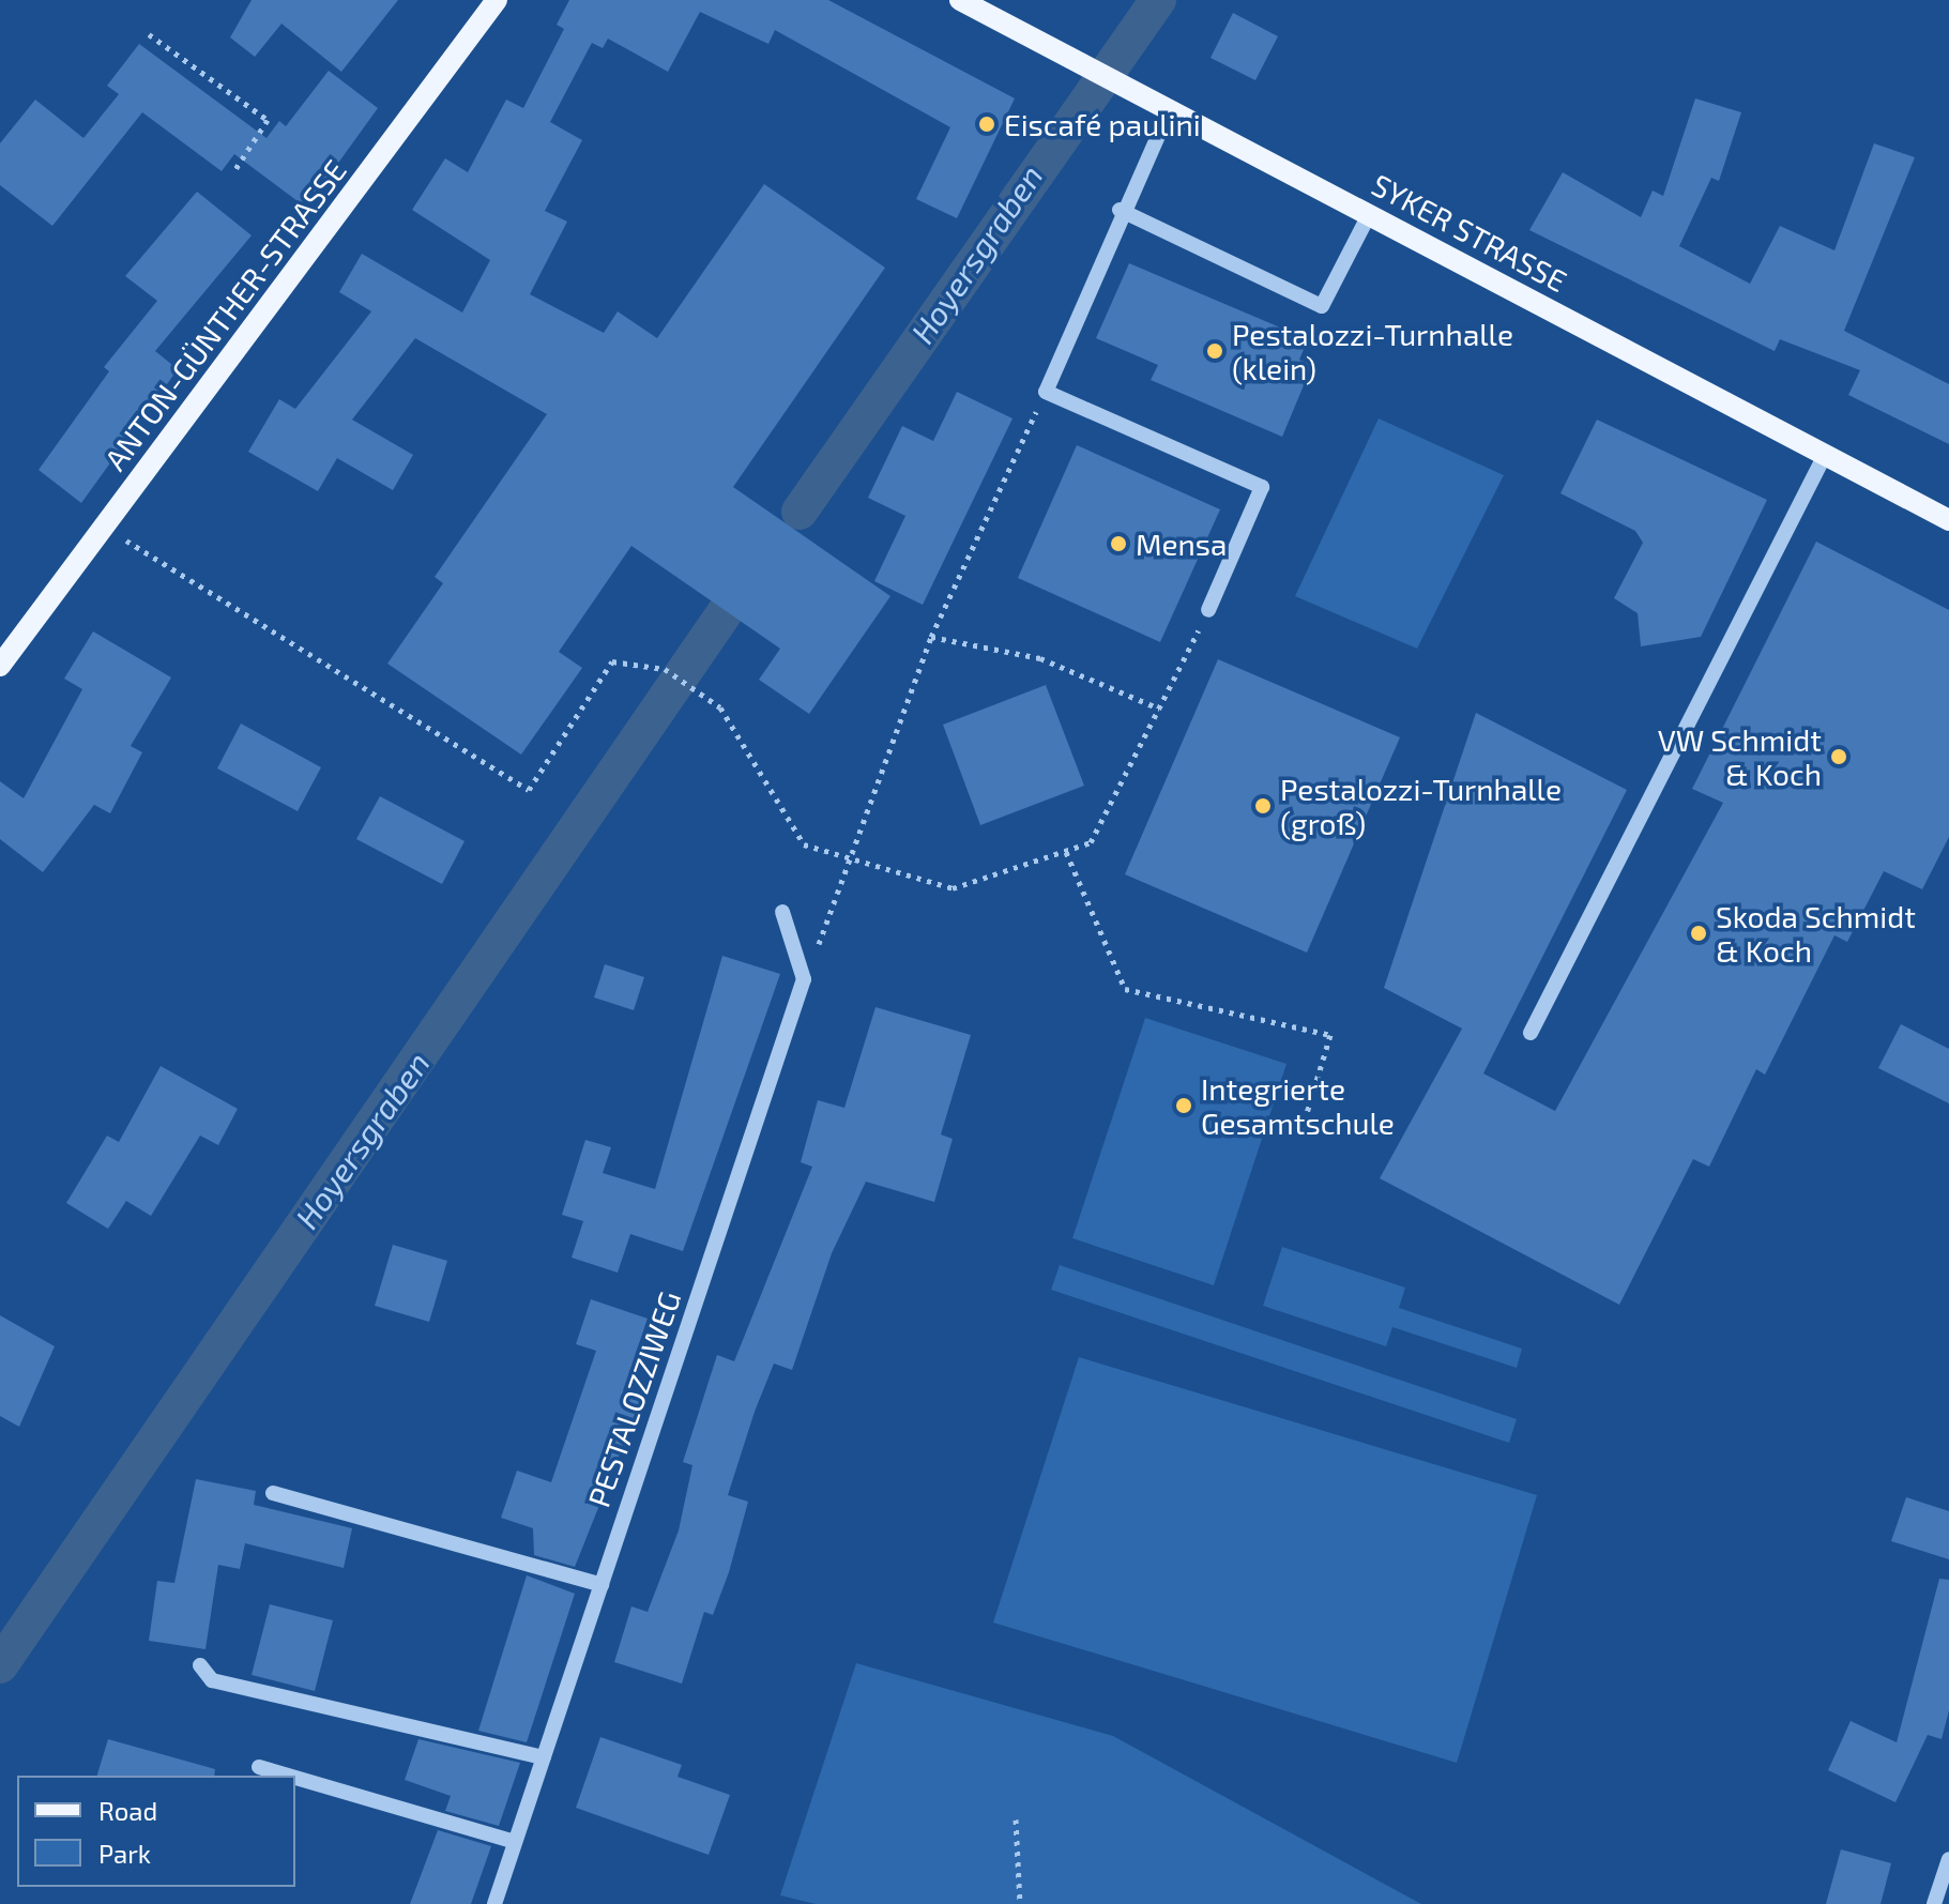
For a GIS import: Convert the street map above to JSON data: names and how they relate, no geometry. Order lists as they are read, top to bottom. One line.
{"streets":{"main road":["SYKER STRASSE","ANTON-GÜNTHER-STRASSE"],"street":["PESTALOZZIWEG"]},"water":["Hoyersgraben"],"places":["Eiscafé paulini","Pestalozzi-Turnhalle (klein)","Mensa","VW Schmidt & Koch","Pestalozzi-Turnhalle (groß)","Skoda Schmidt & Koch","Integrierte Gesamtschule"],"legend":["Road","Park"]}
